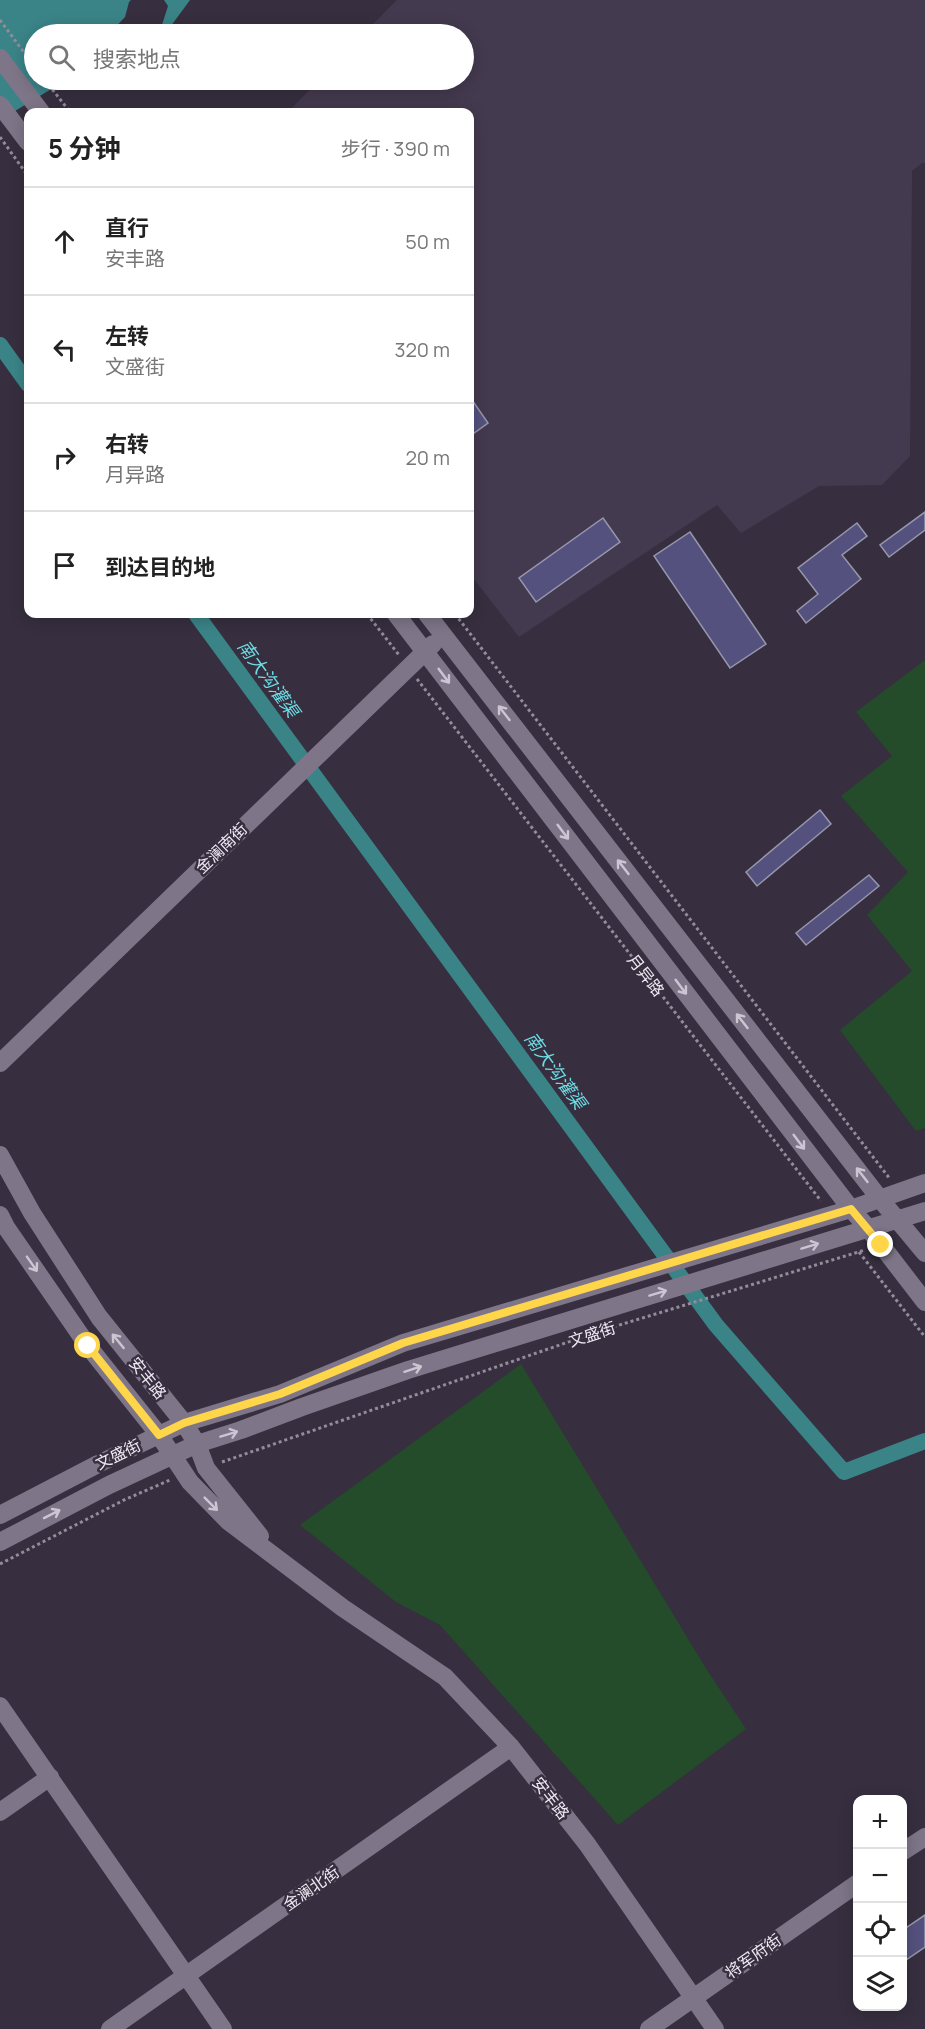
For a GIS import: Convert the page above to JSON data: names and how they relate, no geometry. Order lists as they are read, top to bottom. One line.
{"streets":{"main road":["金澜南街","月异路","文盛街","安丰路","金澜北街","将军府街"]},"crossings":[["金澜南街","月异路"],["月异路","文盛街"],["文盛街","安丰路"],["安丰路","金澜北街"],["安丰路","将军府街"]],"water":["南大沟灌渠"],"page":{"search":"搜索地点","heading":["5 分钟","步行 · 390 m"],"list":[["直行","安丰路","50 m"],["左转","文盛街","320 m"],["右转","月异路","20 m"],"到达目的地"],"map_buttons":["+","−"]}}
